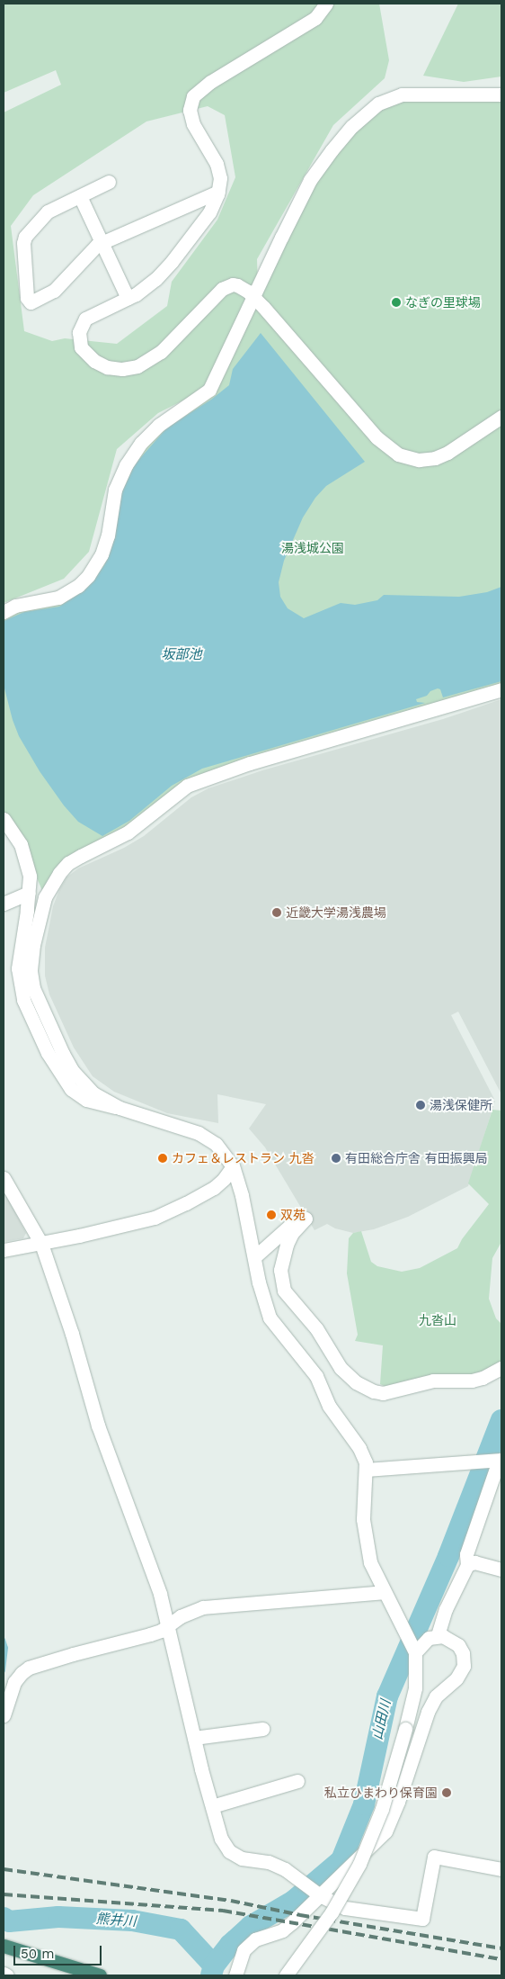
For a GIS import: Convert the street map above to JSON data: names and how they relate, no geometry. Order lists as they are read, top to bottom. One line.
{"water":["坂部池","山田川","熊井川"],"parks":["湯浅城公園","九沓山"],"places":["なぎの里球場","近畿大学湯浅農場","湯浅保健所","カフェ＆レストラン 九沓","有田総合庁舎 有田振興局","双苑","私立ひまわり保育園"],"scale_bar":"50 m"}
